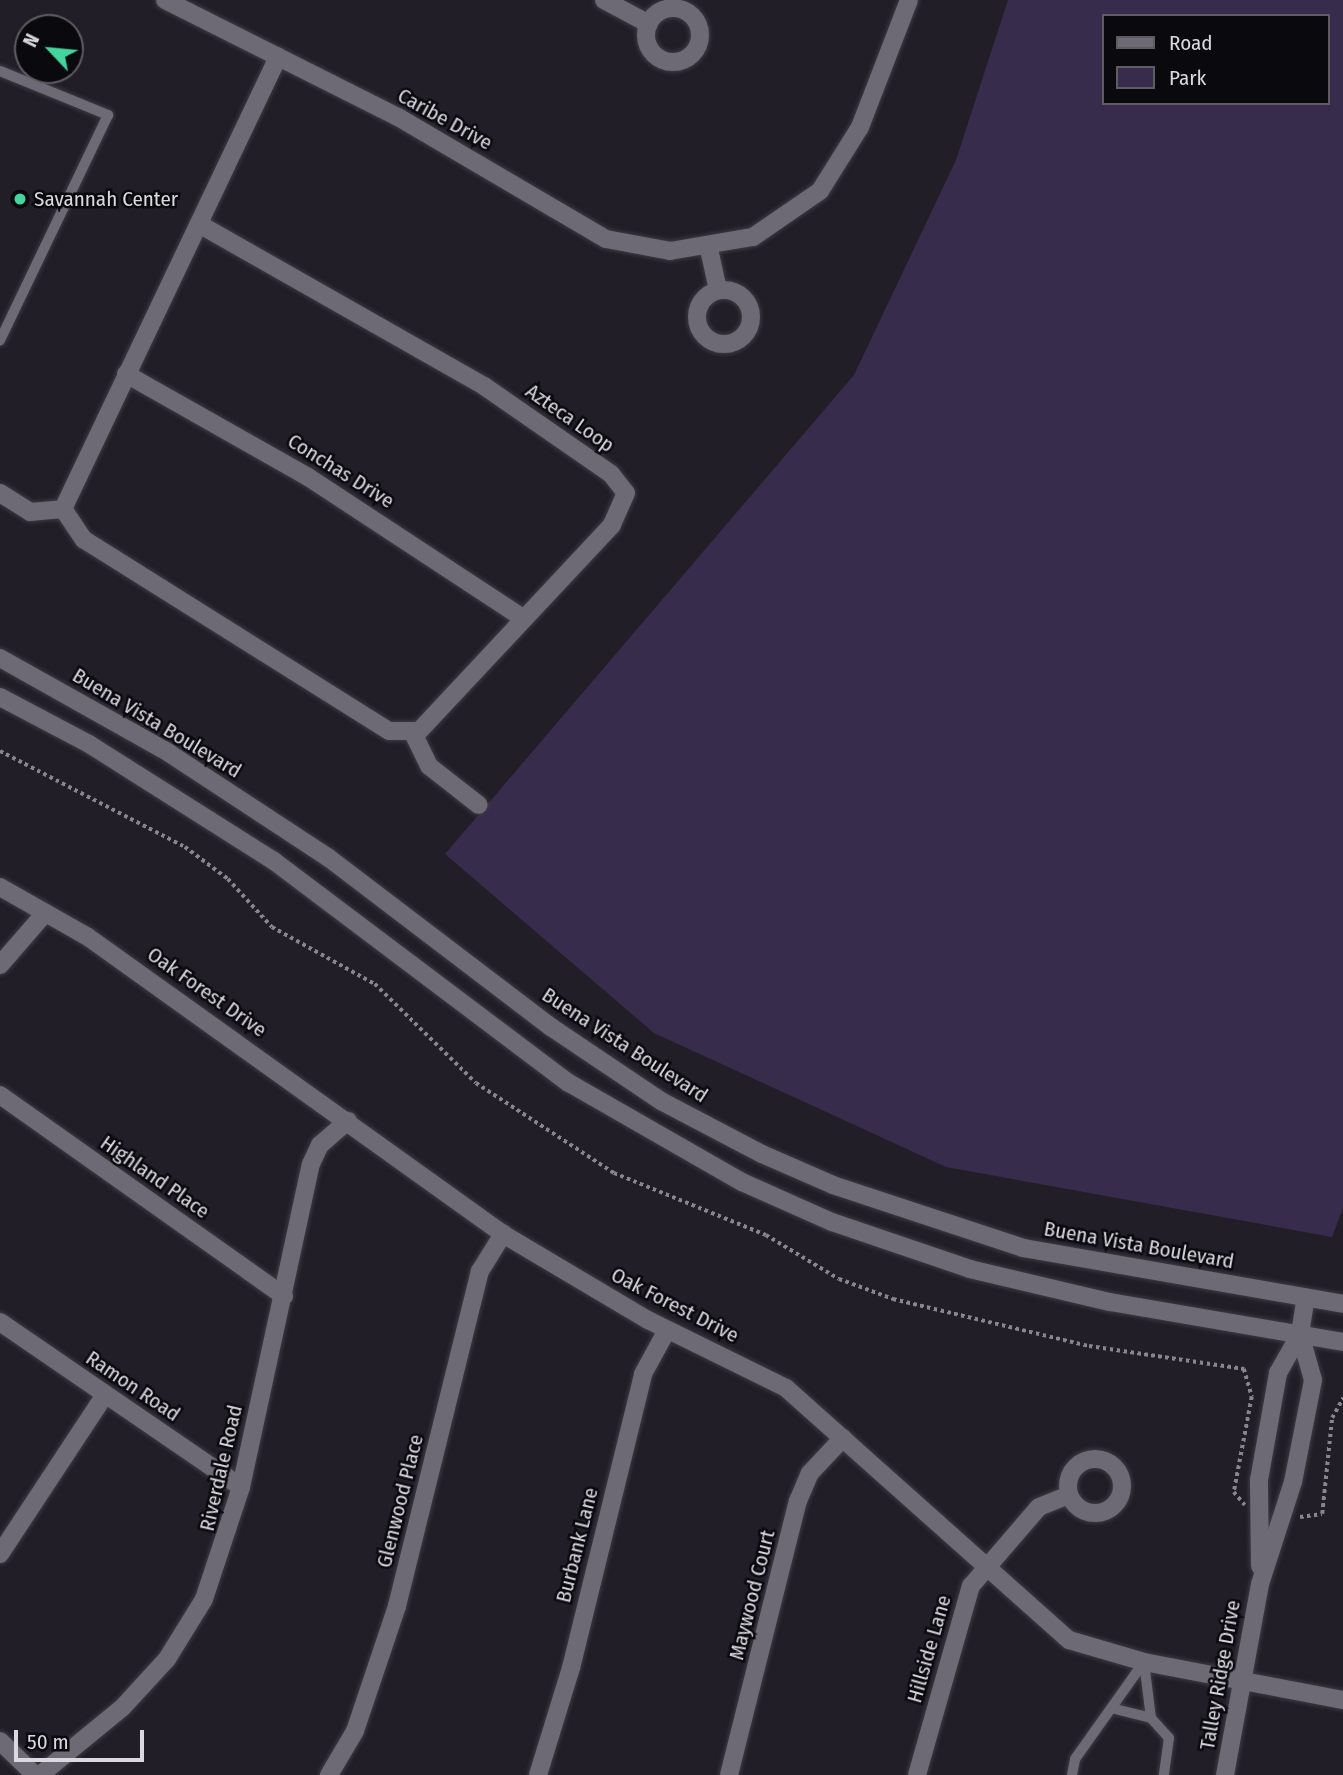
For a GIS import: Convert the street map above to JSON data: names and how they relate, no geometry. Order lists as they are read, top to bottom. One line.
{"streets":{"street":["Caribe Drive","Azteca Loop","Conchas Drive","Buena Vista Boulevard","Oak Forest Drive","Highland Place","Ramon Road","Riverdale Road","Glenwood Place","Burbank Lane","Maywood Court","Hillside Lane","Talley Ridge Drive"]},"crossings":[["Azteca Loop","Conchas Drive"],["Oak Forest Drive","Riverdale Road"],["Oak Forest Drive","Glenwood Place"],["Oak Forest Drive","Burbank Lane"],["Oak Forest Drive","Maywood Court"],["Oak Forest Drive","Hillside Lane"],["Oak Forest Drive","Talley Ridge Drive"],["Highland Place","Riverdale Road"],["Ramon Road","Riverdale Road"]],"places":["Savannah Center"],"legend":["Road","Park"],"scale_bar":"50 m","north":"top left"}
